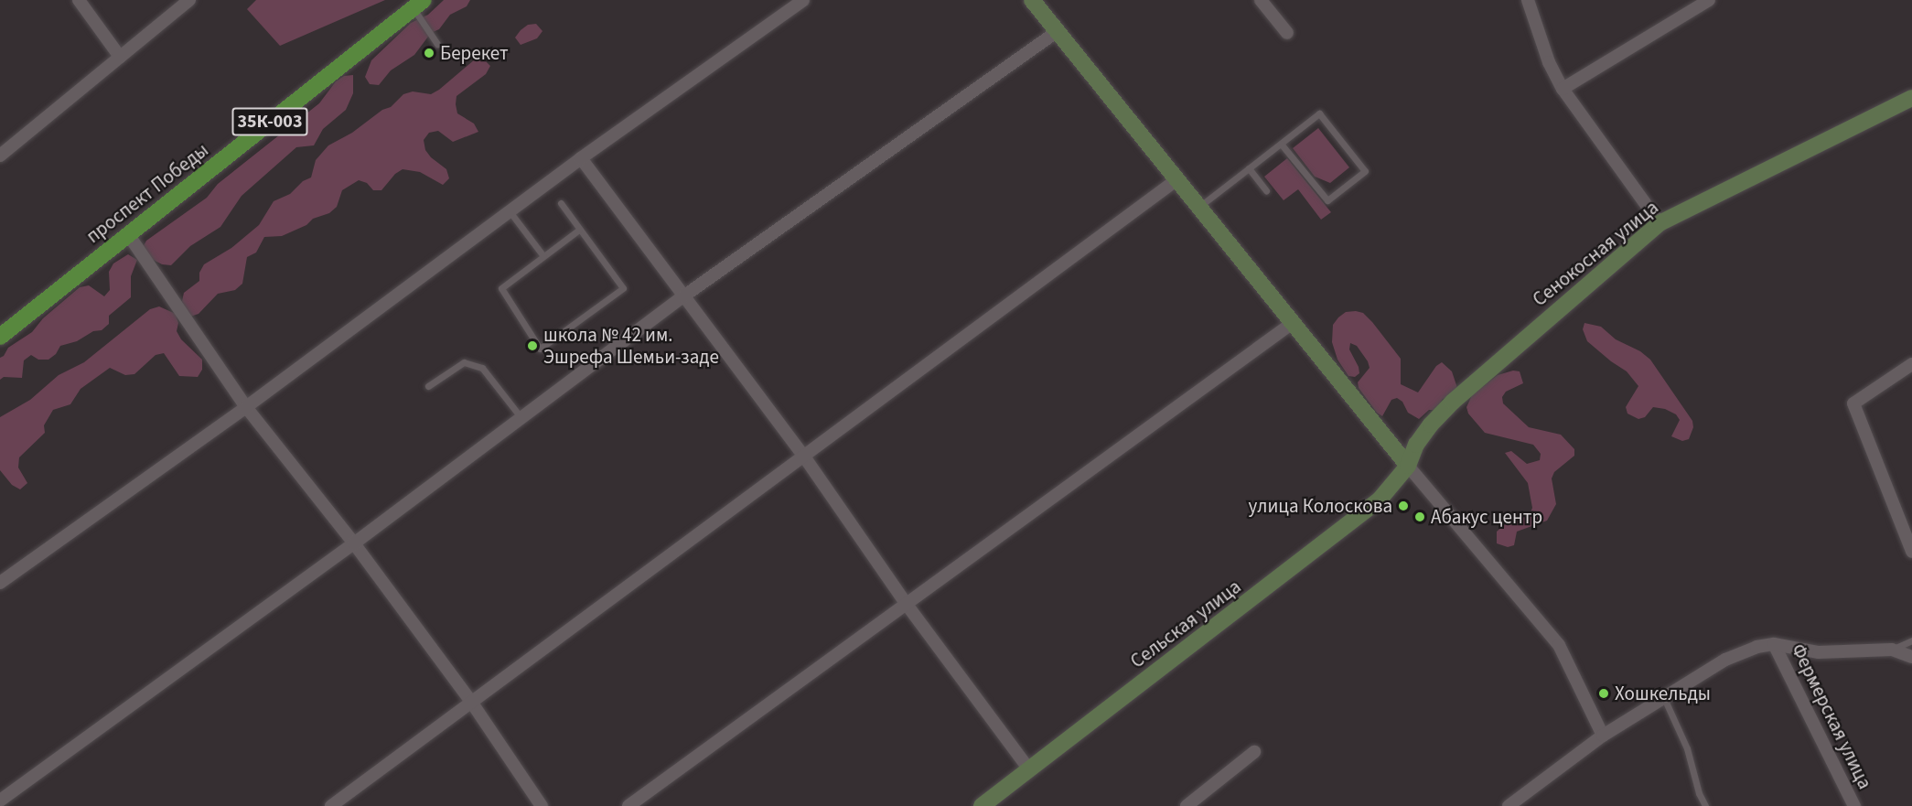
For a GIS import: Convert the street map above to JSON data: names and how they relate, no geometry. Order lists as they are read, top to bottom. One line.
{"streets":{"main road":["35К-003","проспект Победы","Сенокосная улица","Сельская улица"],"street":["Фермерская улица"]},"crossings":[["Сенокосная улица","Сельская улица"]],"places":["Берекет","школа № 42 им. Эшрефа Шемьи-заде","улица Колоскова","Абакус центр","Хошкельды"]}
